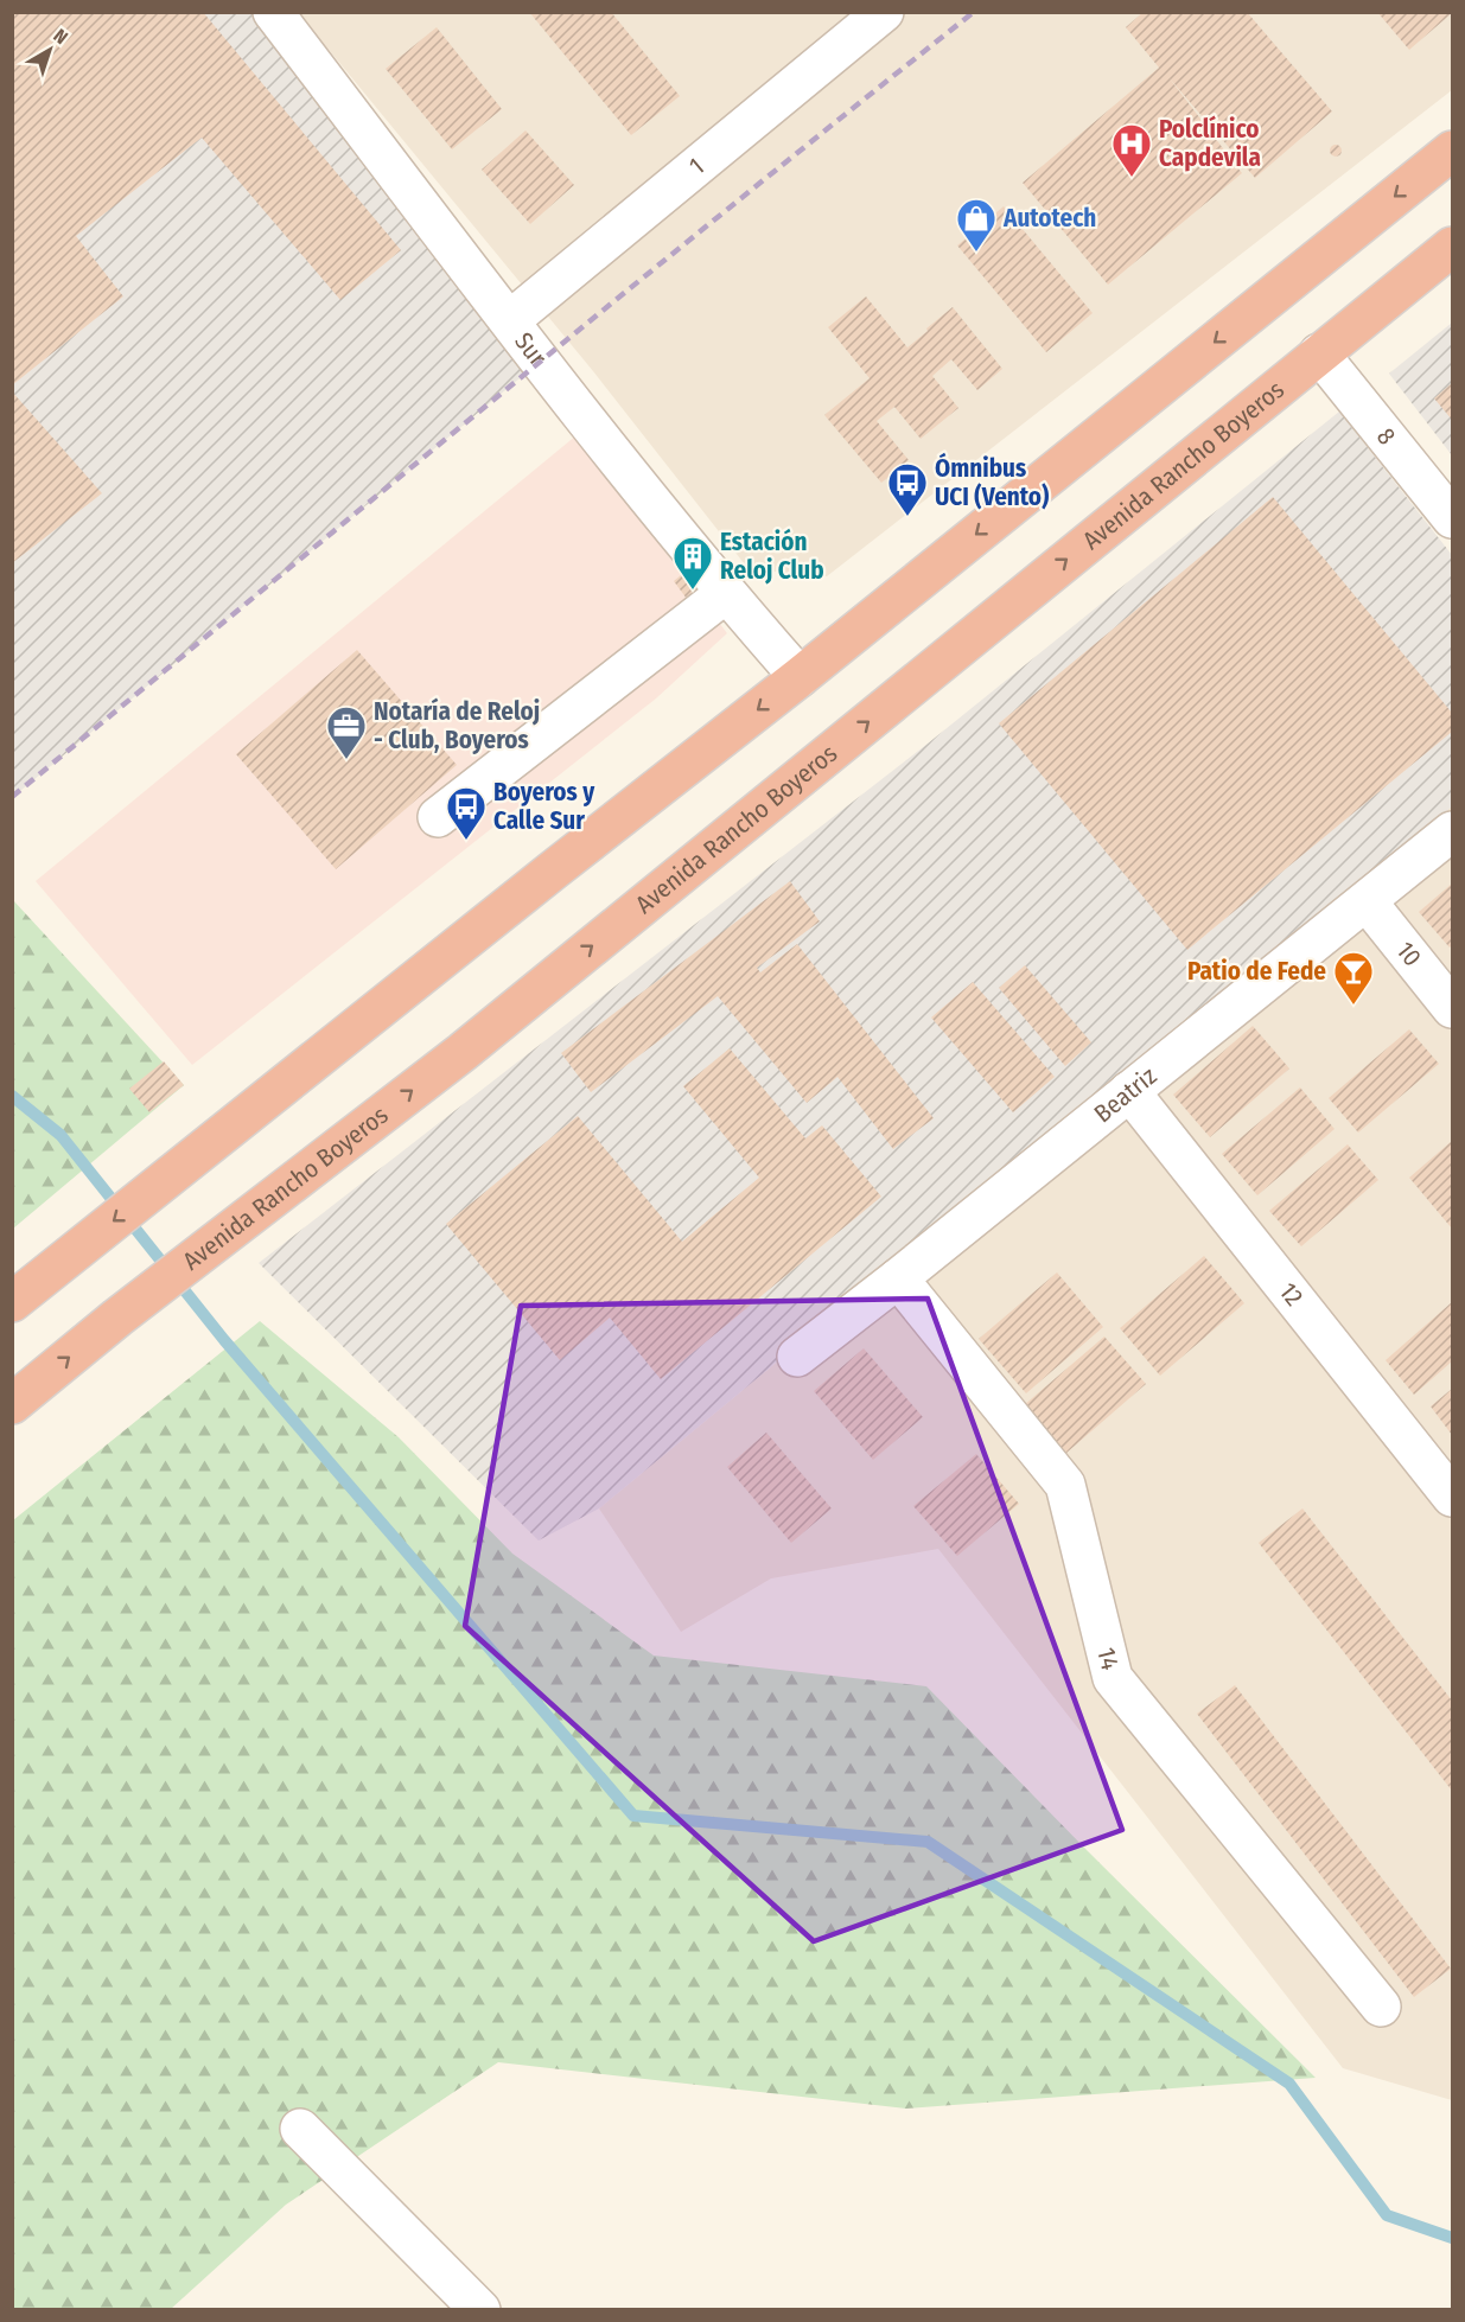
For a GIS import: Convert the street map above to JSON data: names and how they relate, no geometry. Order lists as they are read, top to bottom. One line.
{"streets":{"highway":["Avenida Rancho Boyeros"],"street":["1","Sur","8","10","Beatriz","12","14"]},"crossings":[["1","Sur"],["8","Avenida Rancho Boyeros"],["10","Beatriz"],["Beatriz","12"],["Beatriz","14"]],"places":{"hospital":["Polclínico Capdevila"],"shop":["Autotech"],"bus stop":["Ómnibus UCI (Vento)","Boyeros y Calle Sur"],"building":["Estación Reloj Club"],"office":["Notaría de Reloj - Club, Boyeros"],"bar":["Patio de Fede"]},"north":"top right"}
